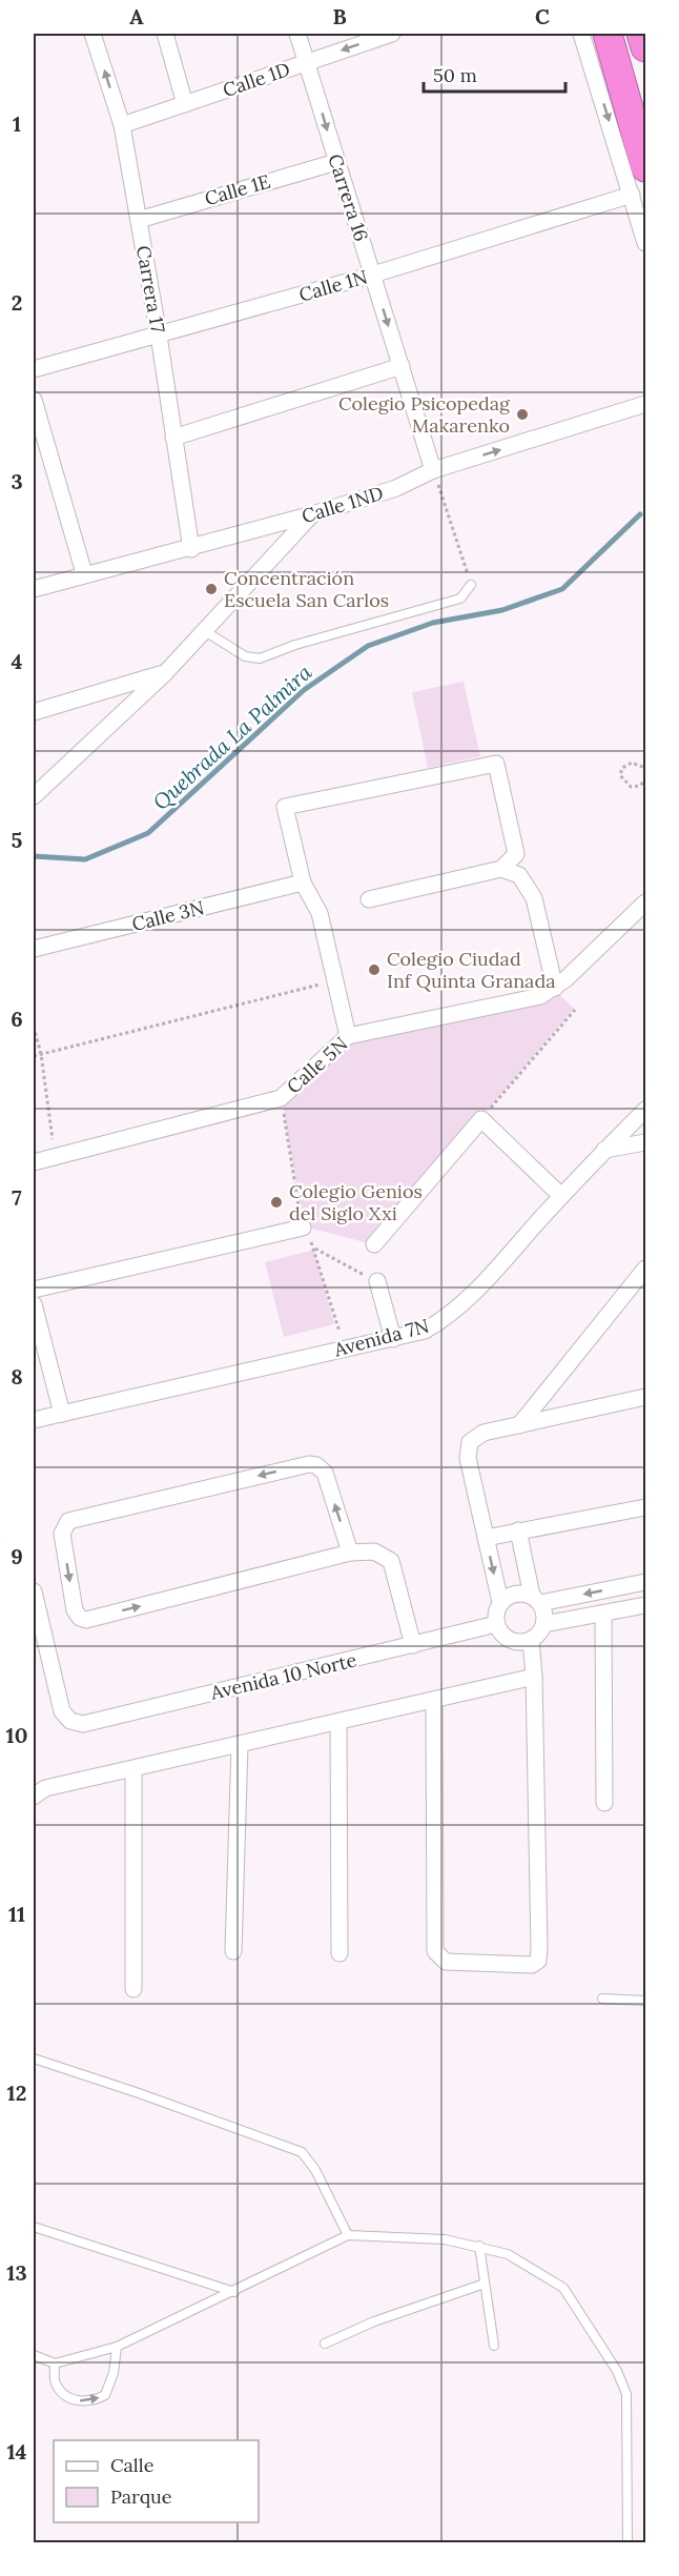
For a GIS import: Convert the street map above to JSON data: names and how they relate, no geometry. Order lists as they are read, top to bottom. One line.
{"streets":{"street":["Calle 1D","Calle 1E","Carrera 16","Calle 1N","Carrera 17","Calle 1ND","Calle 3N","Calle 5N","Avenida 7N","Avenida 10 Norte"]},"crossings":[["Calle 1D","Carrera 16"],["Calle 1D","Carrera 17"],["Calle 1E","Carrera 16"],["Calle 1E","Carrera 17"],["Carrera 16","Calle 1N"],["Carrera 16","Calle 1ND"],["Calle 1N","Carrera 17"],["Carrera 17","Calle 1ND"]],"one_way":["Carrera 16"],"water":["Quebrada La Palmira"],"places":["Colegio Psicopedag Makarenko","Concentración Escuela San Carlos","Colegio Ciudad Inf Quinta Granada","Colegio Genios del Siglo Xxi"],"legend":["Calle","Parque"],"scale_bar":"50 m","grid":{"columns":["A","B","C"],"rows":["1","2","3","4","5","6","7","8","9","10","11","12","13","14"]}}
